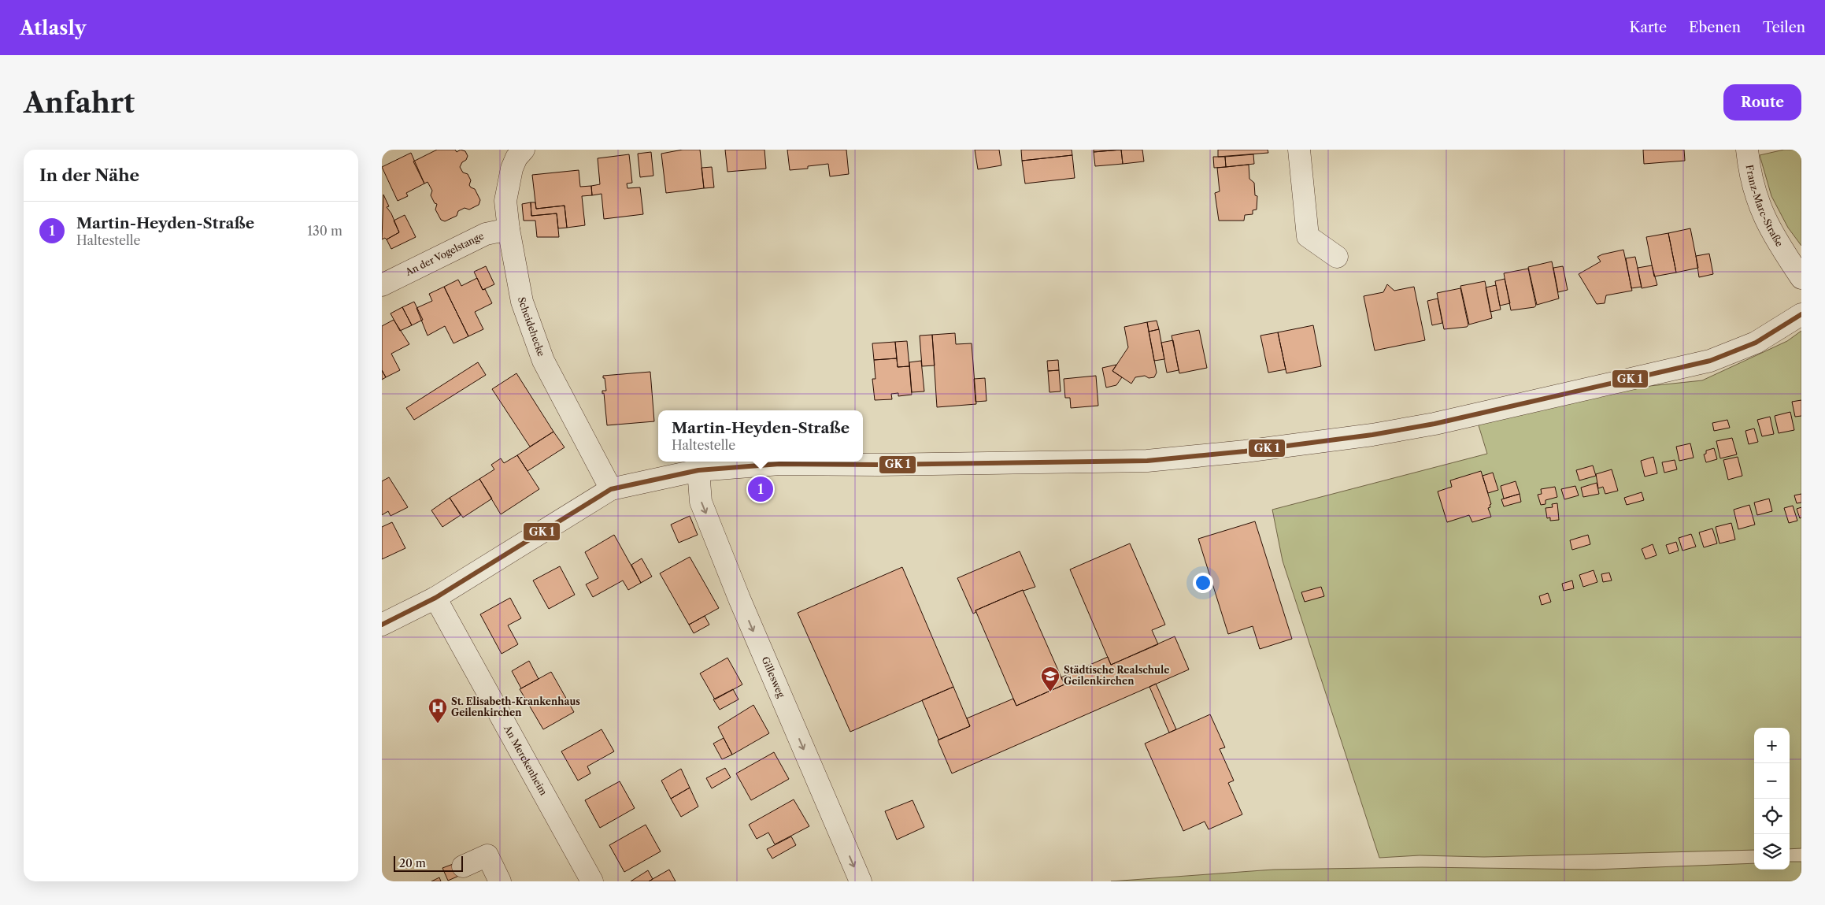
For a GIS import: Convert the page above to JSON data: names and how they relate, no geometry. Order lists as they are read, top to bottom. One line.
{"streets":{"street":["Franz-Marc-Straße","An der Vogelstange","Scheidehecke","Gillesweg","An Merckenheim"]},"crossings":[["An der Vogelstange","Scheidehecke"]],"one_way":["Gillesweg"],"places":{"school or university":["Städtische Realschule Geilenkirchen"],"hospital":["St. Elisabeth-Krankenhaus Geilenkirchen"]},"scale_bar":"20 m","page":{"header":"Atlasly","nav":["Karte","Ebenen","Teilen"],"buttons":"Route","title":"Anfahrt","heading":"In der Nähe","list":[{"mark":"1","name":"Martin-Heyden-Straße","note":"Haltestelle","value":"130 m"}],"popup":["Martin-Heyden-Straße","Haltestelle"],"pins":"1","map_buttons":["+","−"],"scale":"20 m"}}
